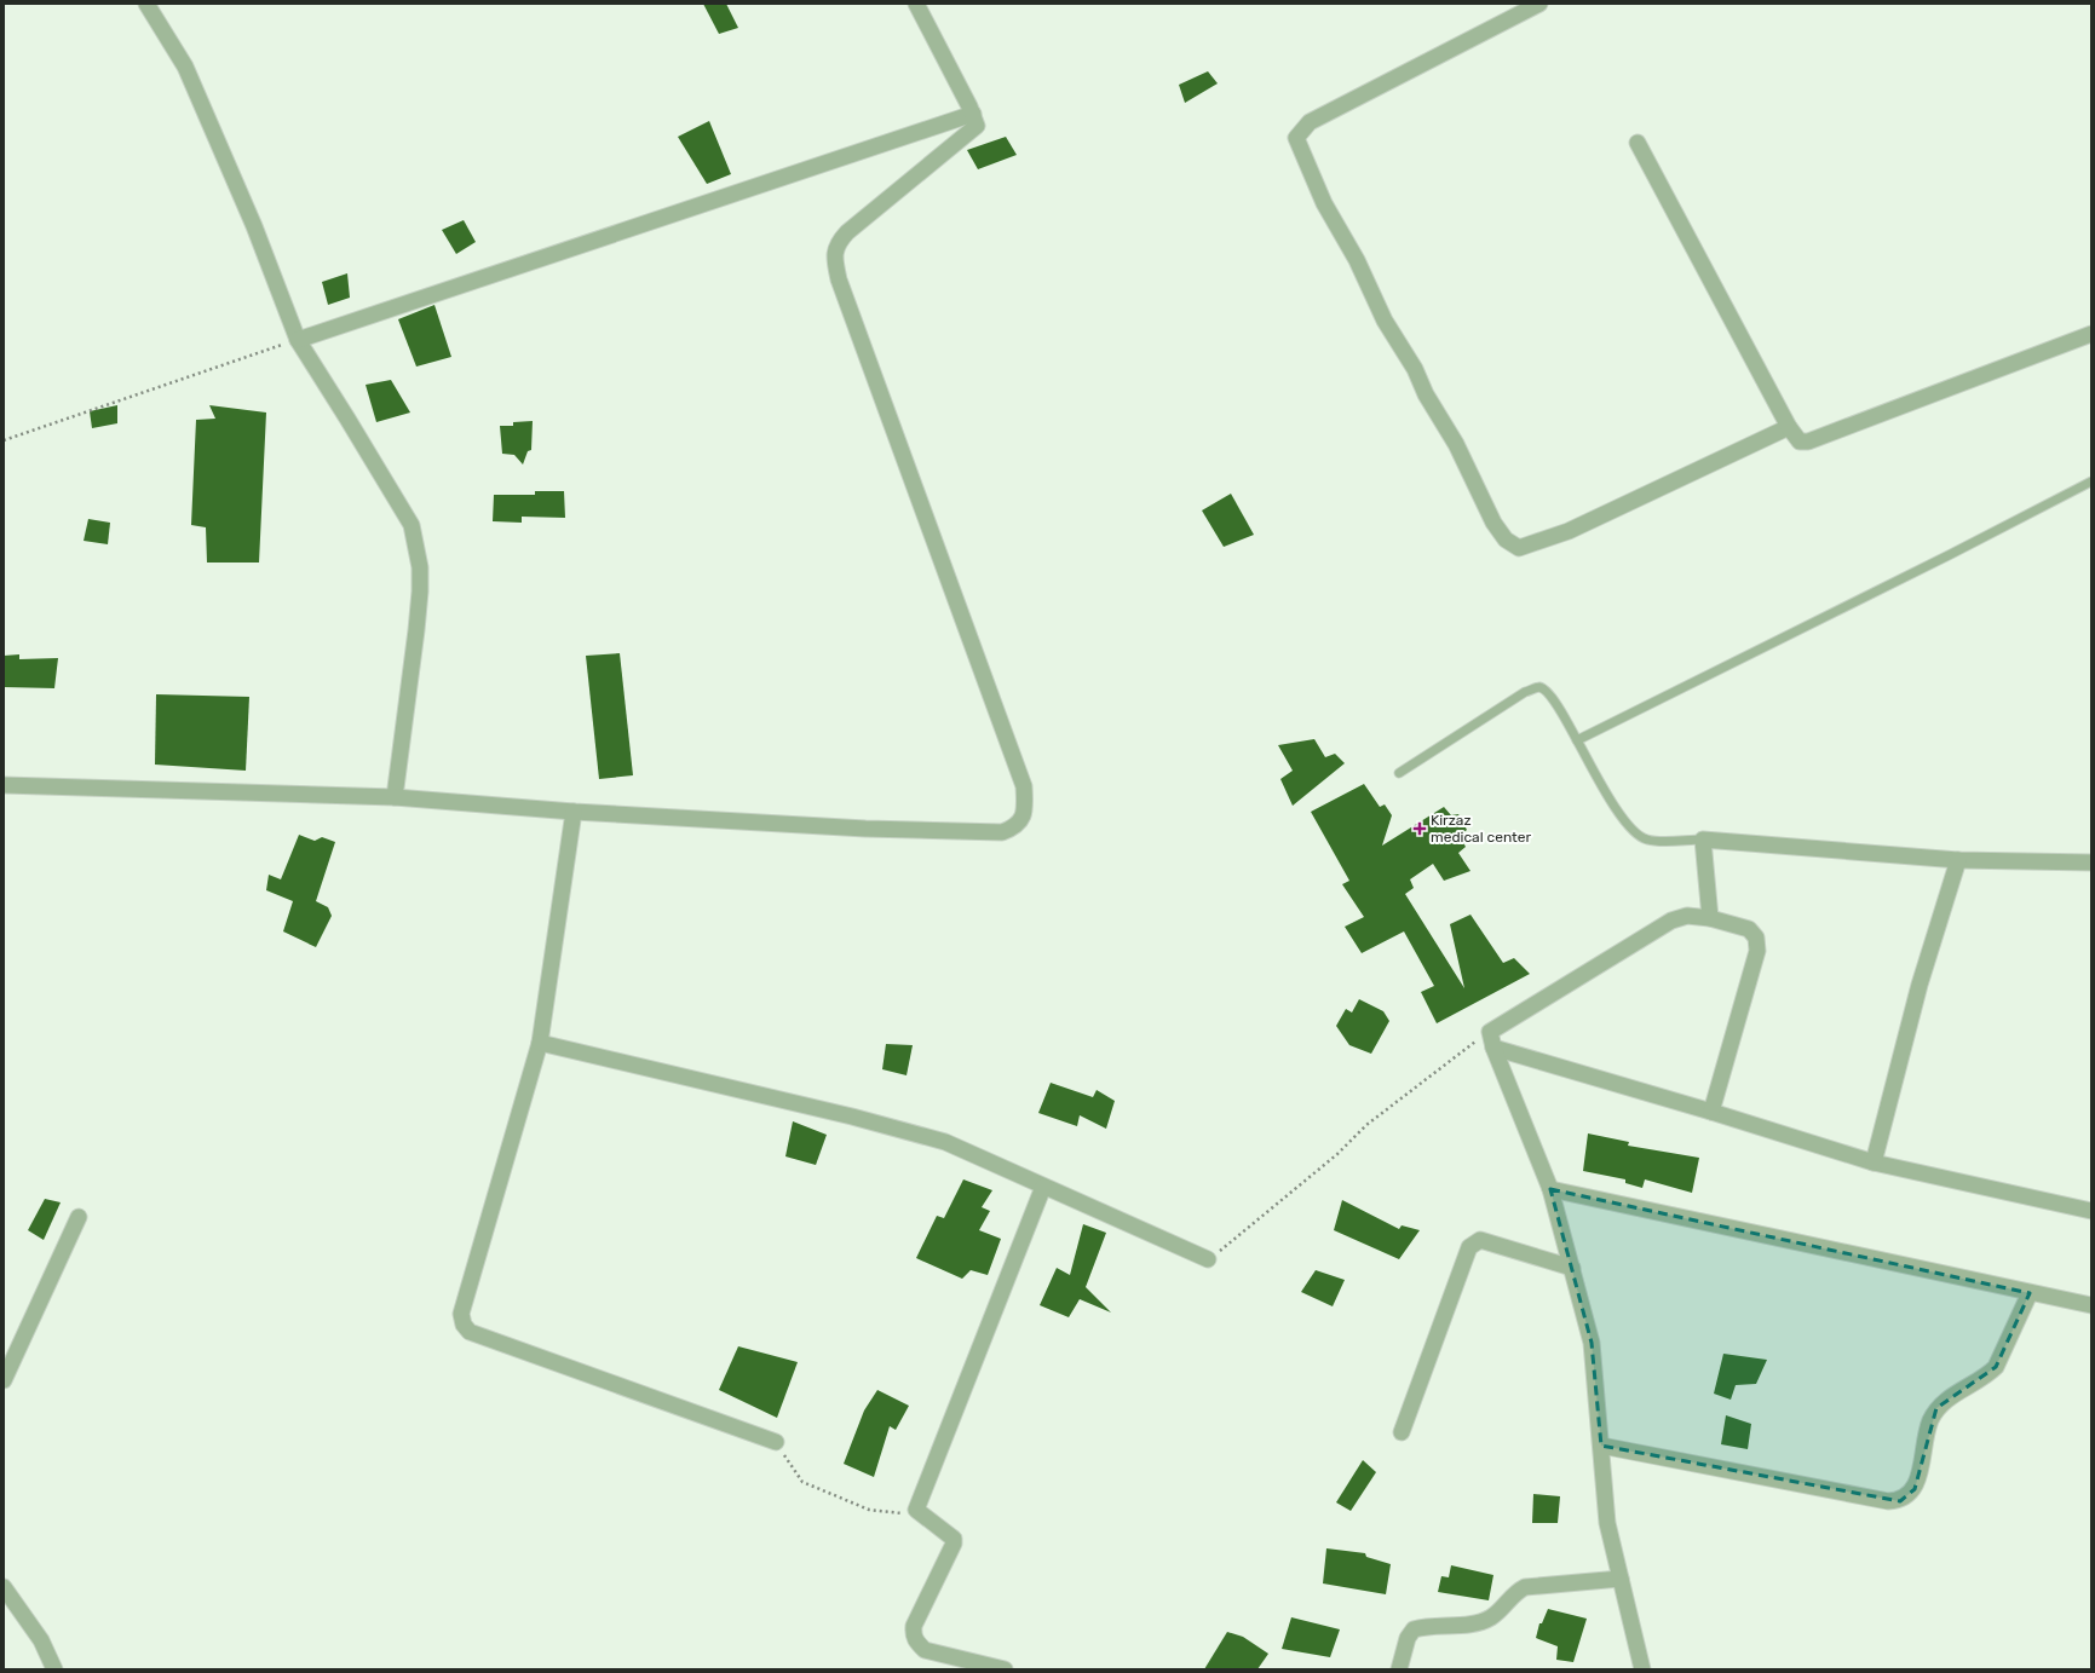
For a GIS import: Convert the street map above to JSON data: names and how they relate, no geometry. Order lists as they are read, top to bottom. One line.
{"places":{"health":["Kirzaz medical center"]}}
